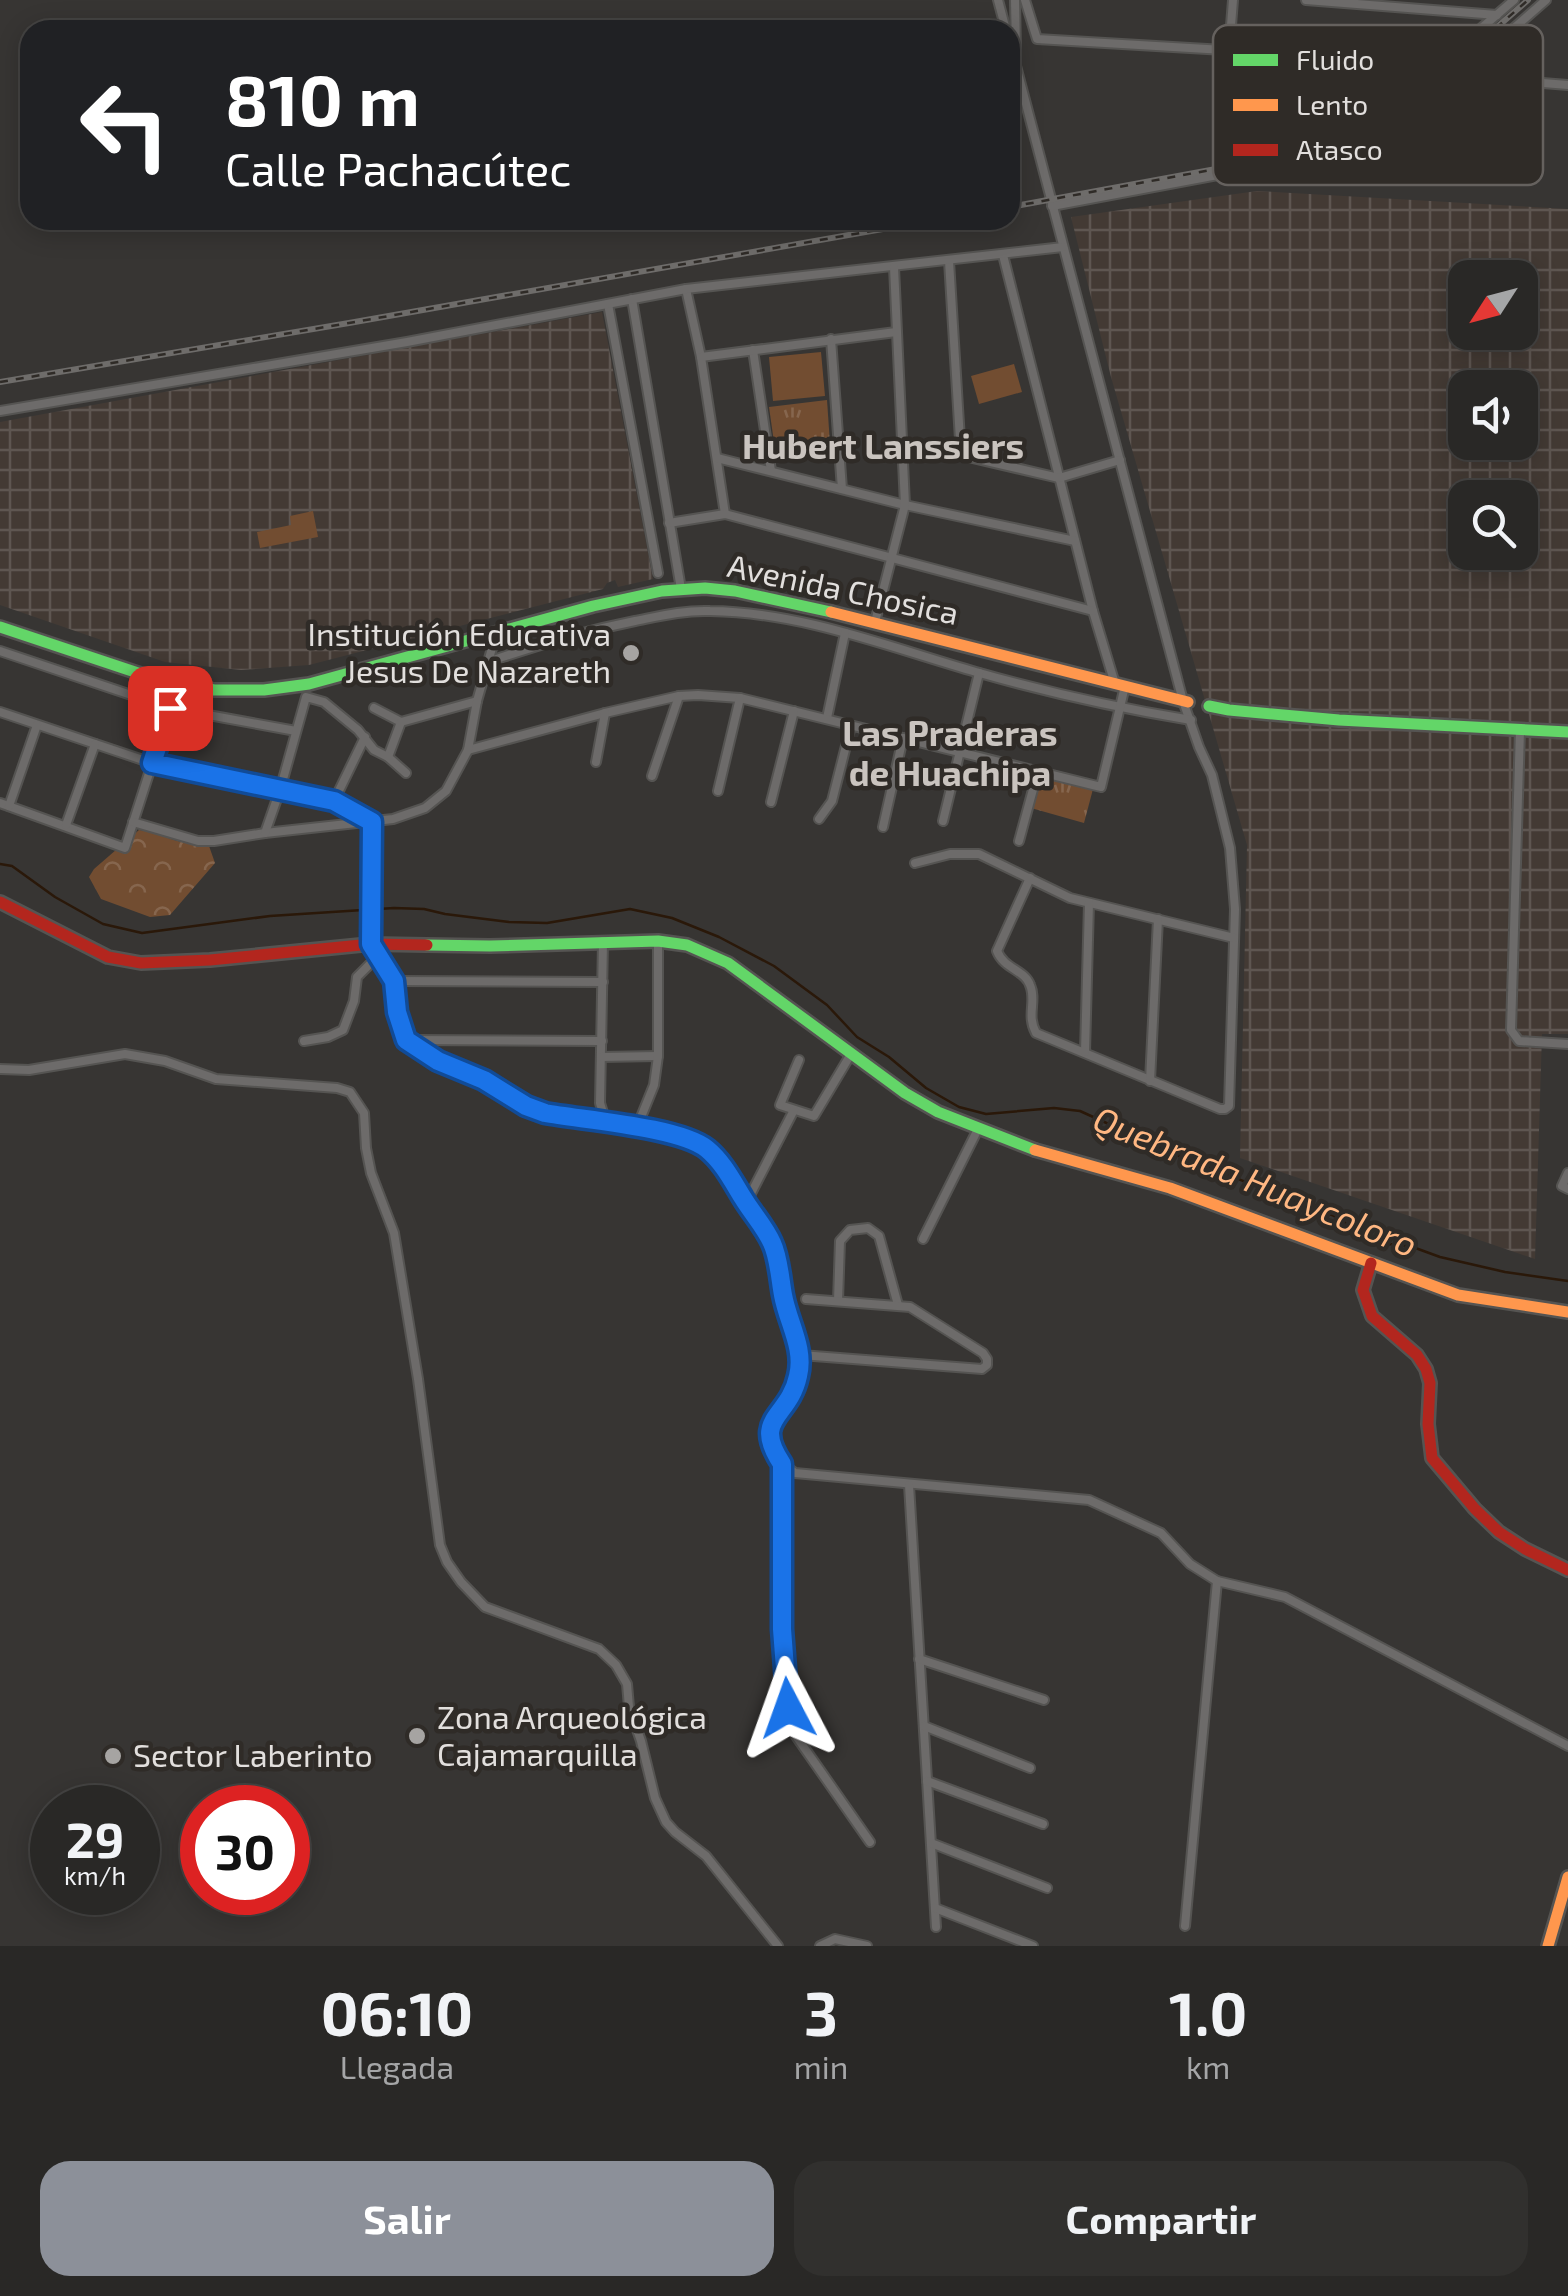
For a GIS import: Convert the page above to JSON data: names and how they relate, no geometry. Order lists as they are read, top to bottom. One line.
{"streets":{"main road":["Avenida Chosica"]},"districts":["Hubert Lanssiers","Las Praderas de Huachipa"],"water":["Quebrada Huaycoloro"],"places":["Institución Educativa Jesus De Nazareth","Zona Arqueológica Cajamarquilla","Sector Laberinto"],"legend":["Fluido","Lento","Atasco"],"north":"bottom left","page":{"turn":["810 m","Calle Pachacútec"],"speed":"29 km/h","limit":"30","eta":["06:10","Llegada","3","min","1.0","km"],"buttons":["Salir","Compartir"]}}
